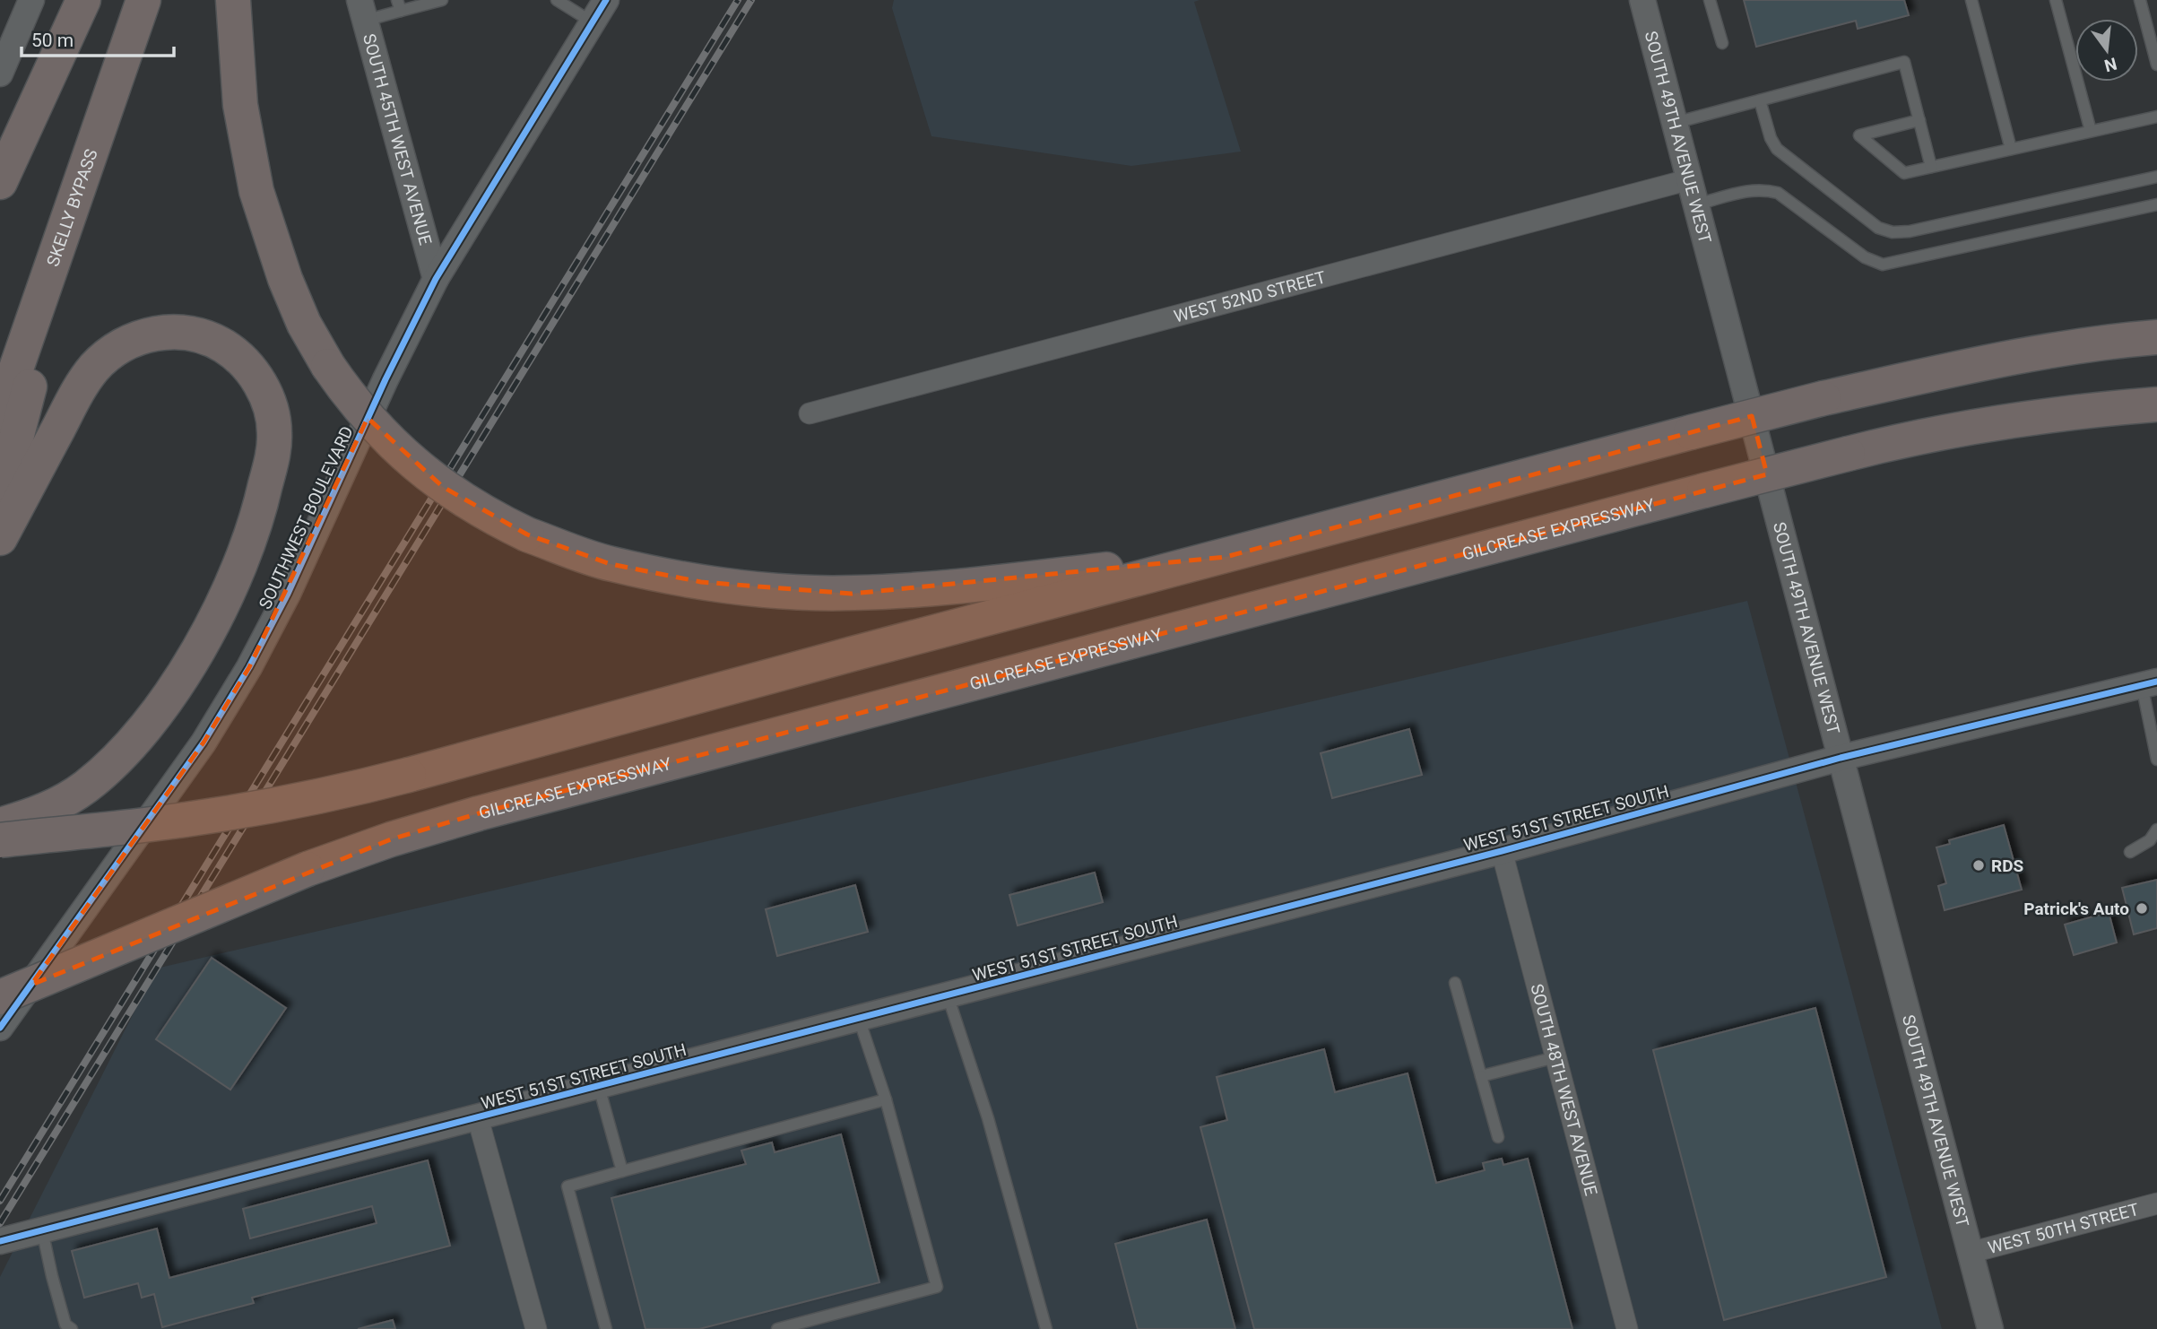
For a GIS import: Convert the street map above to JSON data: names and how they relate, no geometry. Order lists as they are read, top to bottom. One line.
{"streets":{"highway":["SKELLY BYPASS","GILCREASE EXPRESSWAY"],"street":["SOUTH 49TH AVENUE WEST","SOUTH 45TH WEST AVENUE","WEST 52ND STREET","SOUTHWEST BOULEVARD","WEST 51ST STREET SOUTH","SOUTH 48TH WEST AVENUE","WEST 50TH STREET"]},"crossings":[["SOUTH 49TH AVENUE WEST","WEST 52ND STREET"],["SOUTH 49TH AVENUE WEST","WEST 51ST STREET SOUTH"],["SOUTH 49TH AVENUE WEST","WEST 50TH STREET"],["SOUTH 45TH WEST AVENUE","SOUTHWEST BOULEVARD"],["WEST 51ST STREET SOUTH","SOUTH 48TH WEST AVENUE"]],"places":["RDS","Patrick's Auto"],"scale_bar":"50 m","north":"bottom"}
